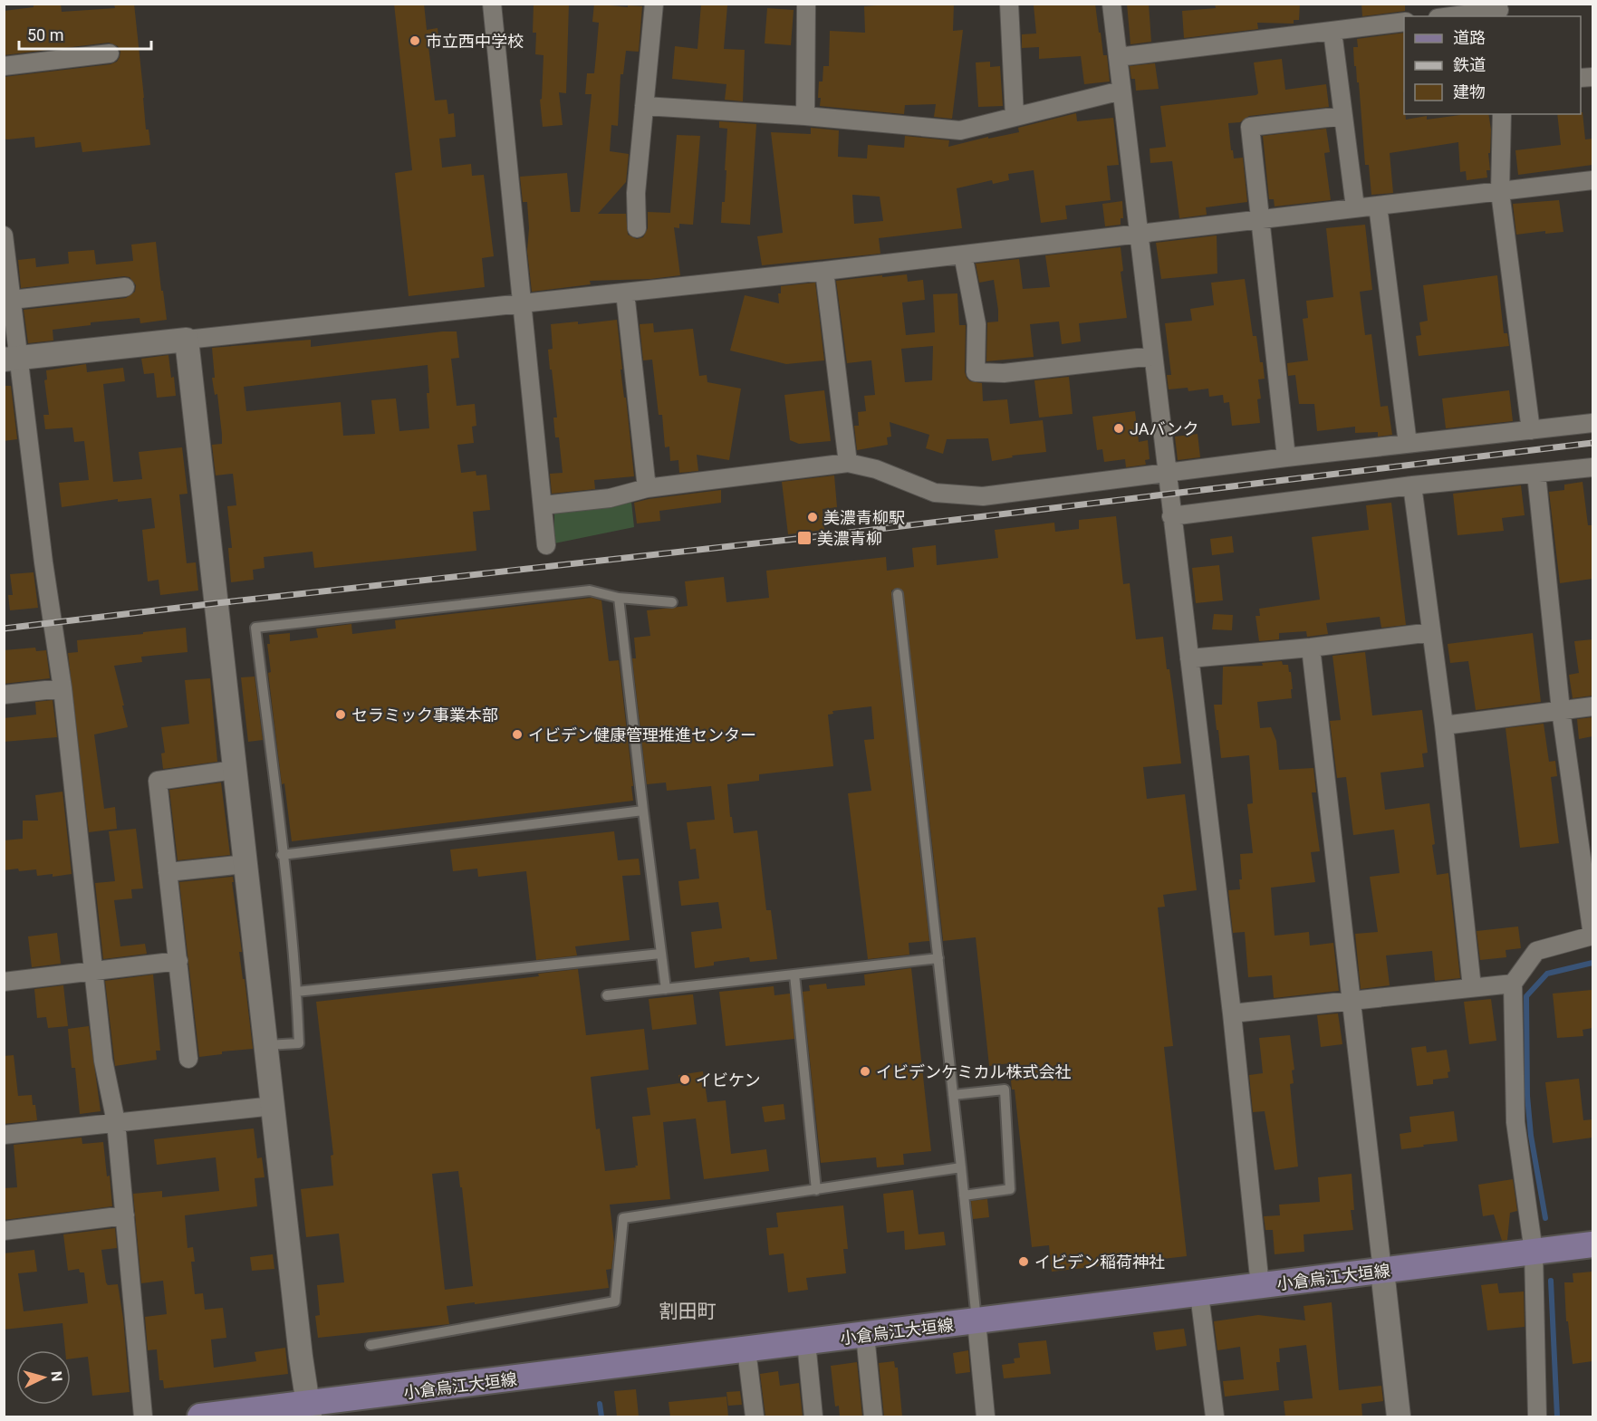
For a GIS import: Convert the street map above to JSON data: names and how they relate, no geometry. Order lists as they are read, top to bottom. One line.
{"streets":{"main road":["小倉烏江大垣線"]},"districts":["割田町"],"places":{"other":["市立西中学校","JAバンク","美濃青柳駅","セラミック事業本部","イビデン健康管理推進センター","イビデンケミカル株式会社","イビケン","イビデン稲荷神社"],"transit":["美濃青柳"]},"legend":["道路","鉄道","建物"],"scale_bar":"50 m","north":"right"}
